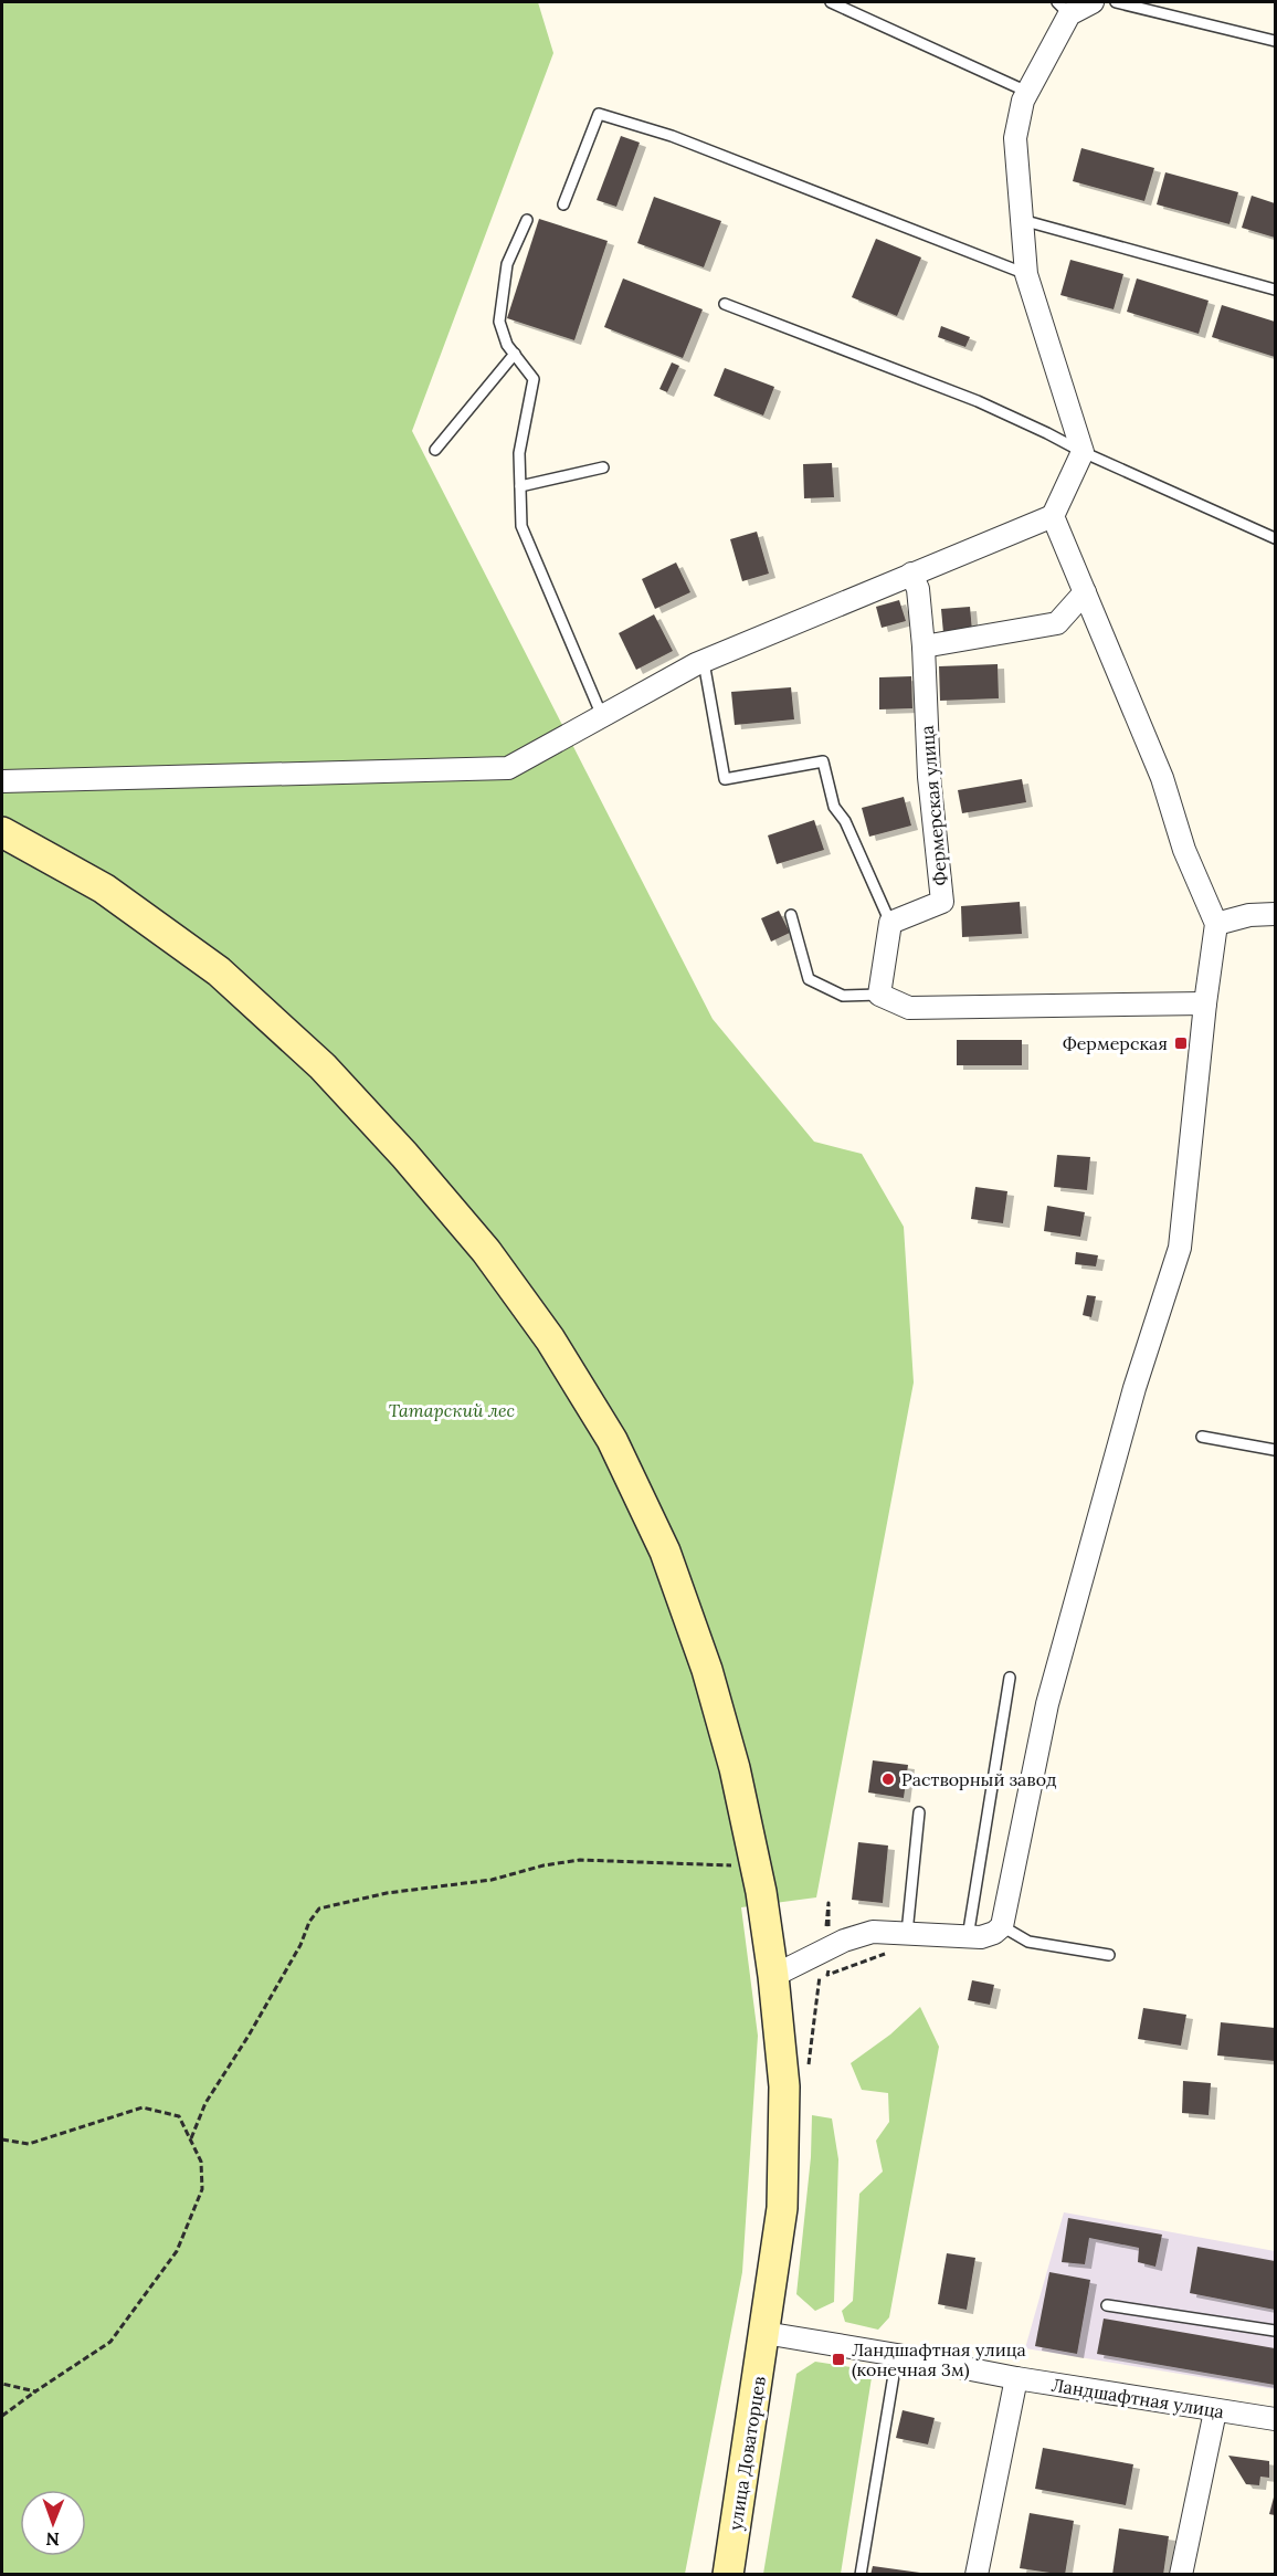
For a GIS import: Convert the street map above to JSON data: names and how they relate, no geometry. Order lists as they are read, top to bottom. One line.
{"streets":{"main road":["улица Доваторцев"],"street":["Фермерская улица","Ландшафтная улица"]},"crossings":[["Ландшафтная улица","улица Доваторцев"]],"parks":["Татарский лес"],"places":{"transit":["Фермерская","Ландшафтная улица (конечная 3м)"],"other":["Растворный завод"]},"north":"bottom"}
